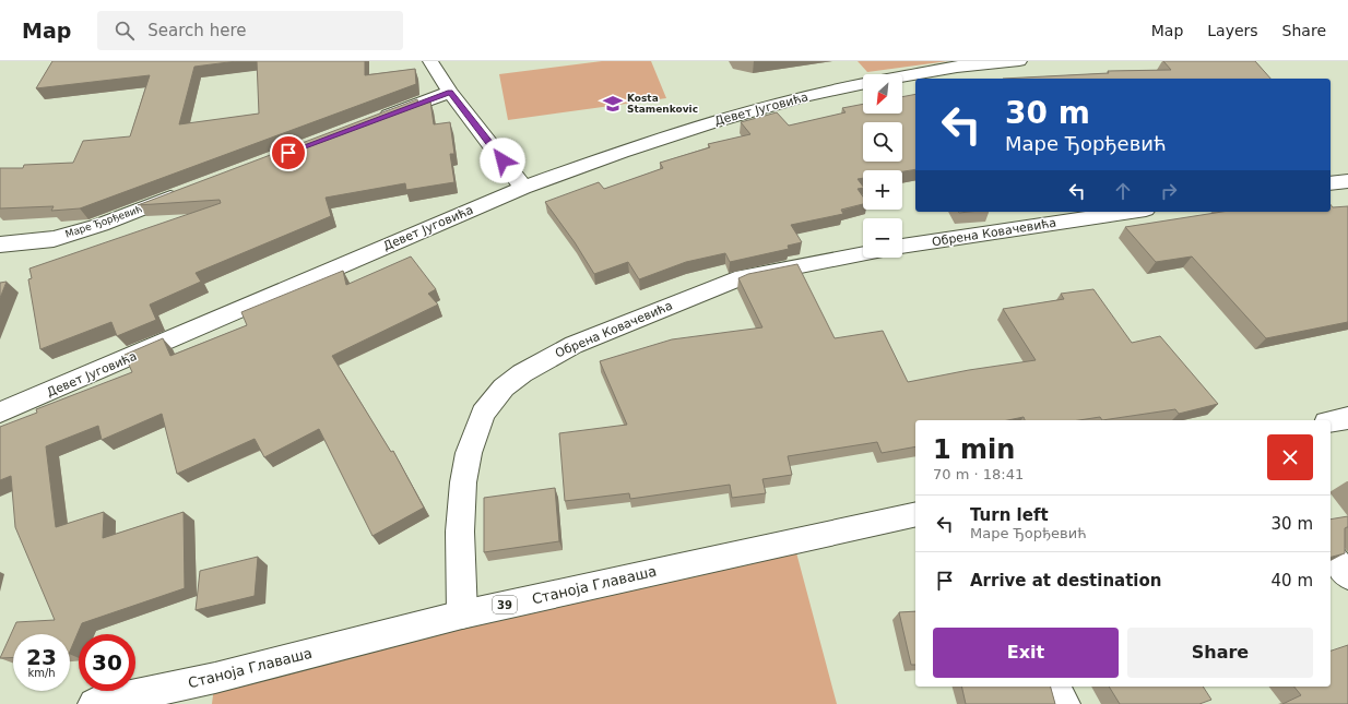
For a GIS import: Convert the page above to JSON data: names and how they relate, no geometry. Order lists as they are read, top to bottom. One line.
{"streets":{"street":["Девет Југовића","Маре Ђорђевић","Обрена Ковачевића","Станоја Главаша","39"]},"crossings":[["Обрена Ковачевића","Станоја Главаша"]],"places":{"school or university":["Kosta Stamenkovic"]},"north":"bottom left","page":{"header":"Map","search":"Search here","nav":["Map","Layers","Share"],"map_buttons":["+","−"],"turn":["30 m","Маре Ђорђевић"],"heading":["1 min","70 m · 18:41"],"list":[{"name":"Turn left","note":"Маре Ђорђевић","value":"30 m"},{"name":"Arrive at destination","value":"40 m"}],"buttons":["Exit","Share"],"speed":"23 km/h","limit":"30"}}
